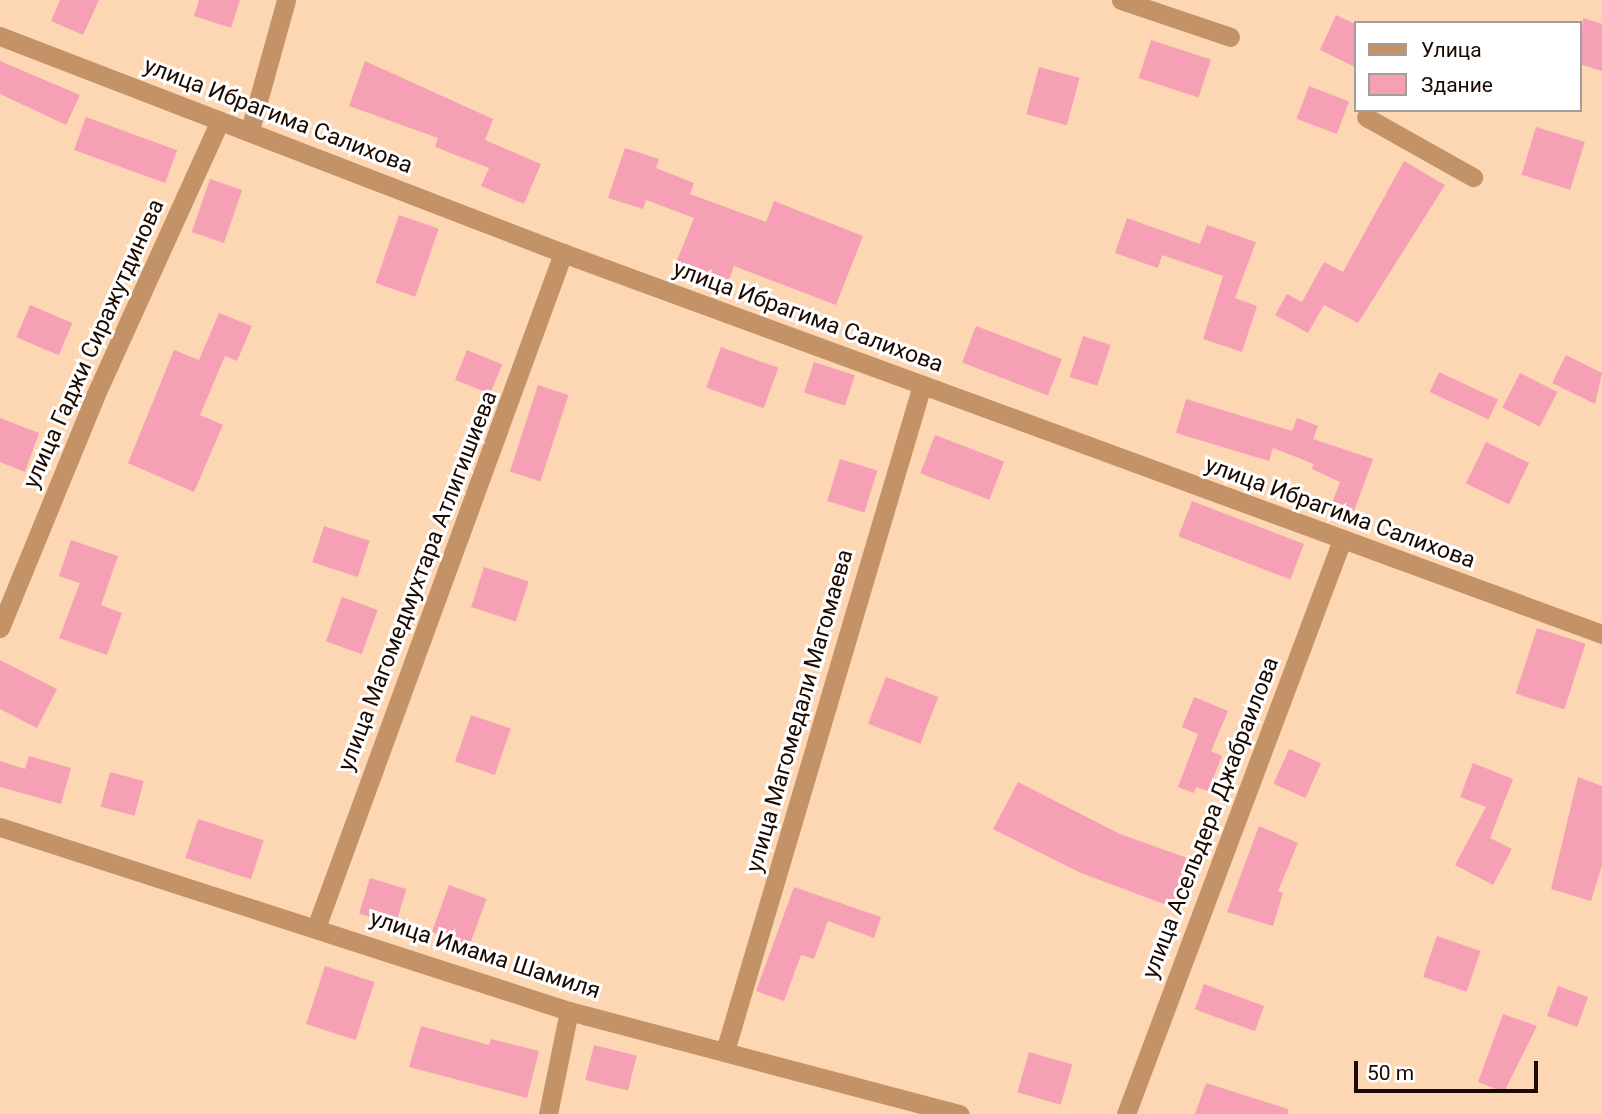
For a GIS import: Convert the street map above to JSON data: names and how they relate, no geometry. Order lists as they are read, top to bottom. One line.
{"streets":{"street":["улица Ибрагима Салихова","улица Гаджи Сиражутдинова","улица Магомедмухтара Атлигишиева","улица Магомедали Магомаева","улица Асельдера Джабраилова","улица Имама Шамиля"]},"crossings":[["улица Ибрагима Салихова","улица Гаджи Сиражутдинова"],["улица Ибрагима Салихова","улица Магомедмухтара Атлигишиева"],["улица Ибрагима Салихова","улица Магомедали Магомаева"],["улица Ибрагима Салихова","улица Асельдера Джабраилова"],["улица Магомедмухтара Атлигишиева","улица Имама Шамиля"],["улица Магомедали Магомаева","улица Имама Шамиля"]],"legend":["Улица","Здание"],"scale_bar":"50 m"}
